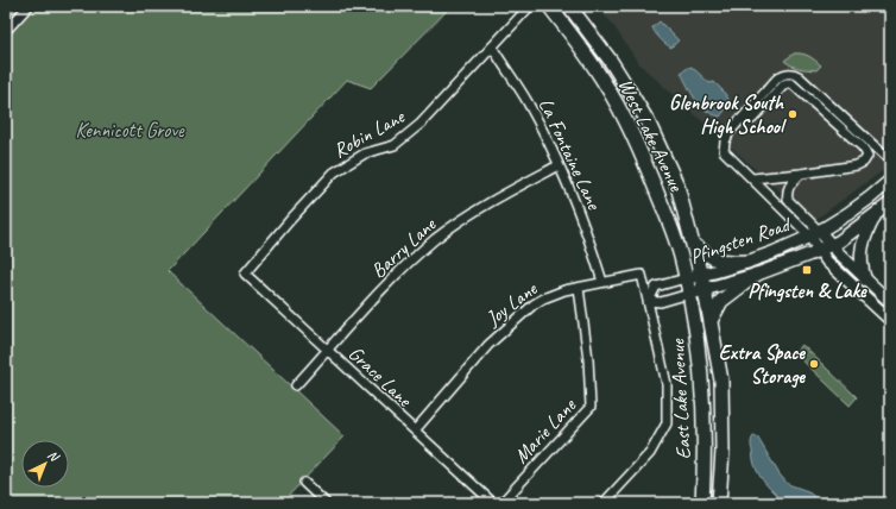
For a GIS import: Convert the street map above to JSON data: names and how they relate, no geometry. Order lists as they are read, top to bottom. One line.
{"streets":{"main road":["West Lake Avenue","Pfingsten Road","East Lake Avenue"],"street":["Robin Lane","La Fontaine Lane","Barry Lane","Joy Lane","Grace Lane","Marie Lane"]},"crossings":[["Robin Lane","La Fontaine Lane"],["Robin Lane","Grace Lane"],["West Lake Avenue","Pfingsten Road"],["West Lake Avenue","East Lake Avenue"],["La Fontaine Lane","Barry Lane"],["La Fontaine Lane","Joy Lane"],["Pfingsten Road","Joy Lane"],["Pfingsten Road","East Lake Avenue"],["Barry Lane","Grace Lane"],["Joy Lane","Grace Lane"],["Joy Lane","Marie Lane"]],"parks":["Kennicott Grove"],"places":{"other":["Glenbrook South High School","Extra Space Storage"],"transit":["Pfingsten & Lake"]},"north":"top right"}
